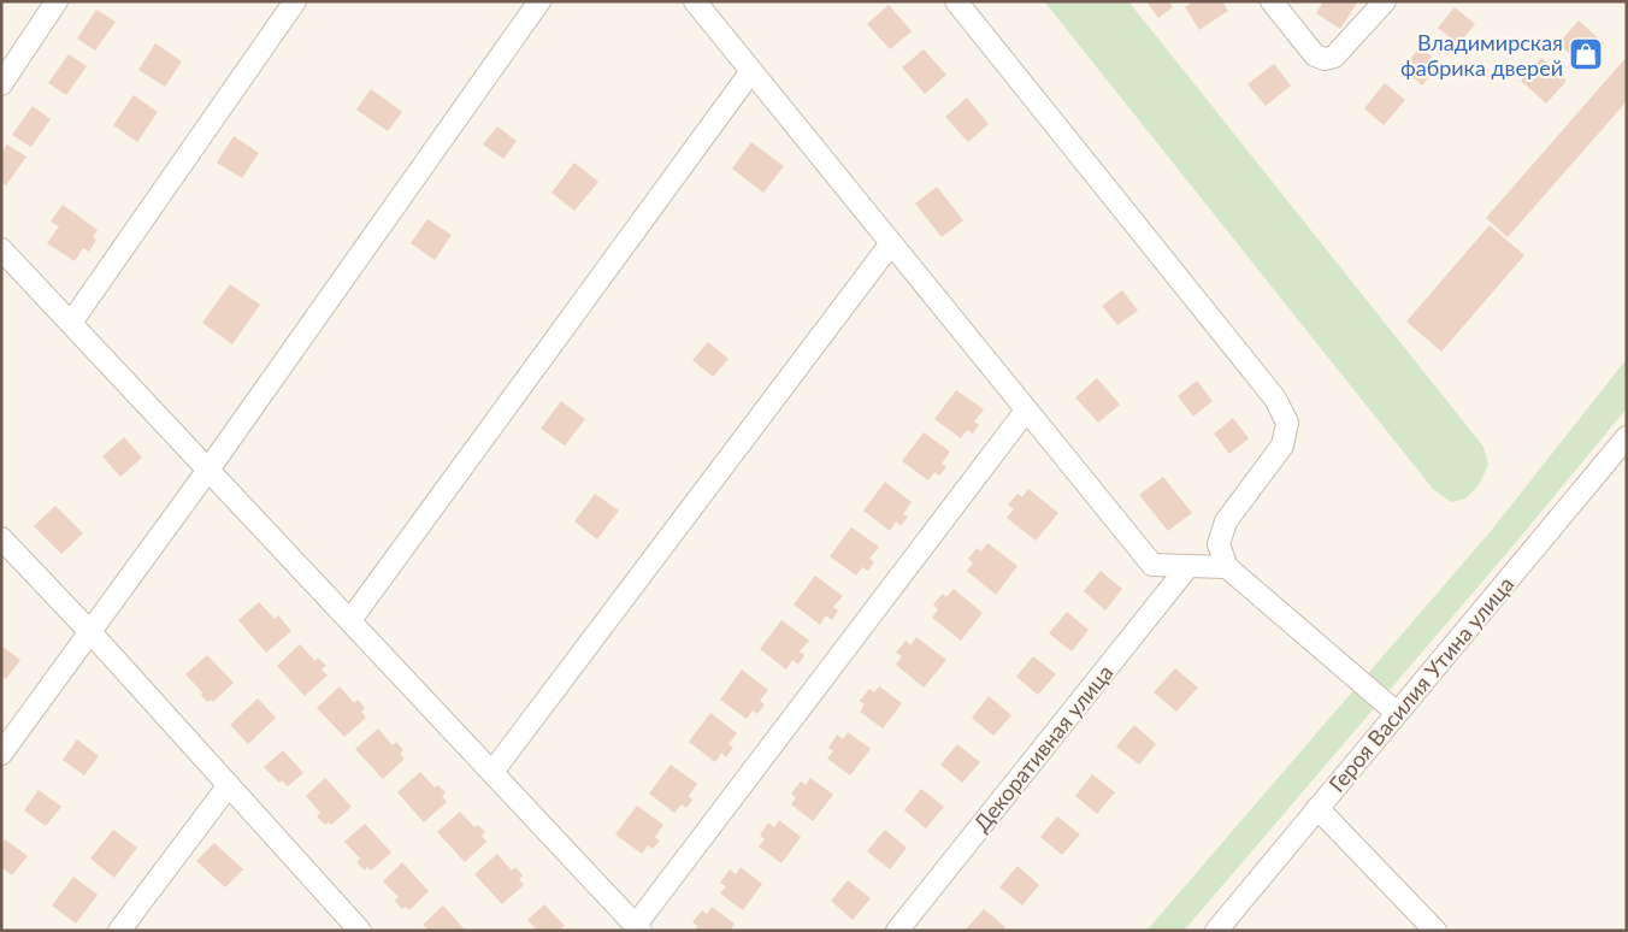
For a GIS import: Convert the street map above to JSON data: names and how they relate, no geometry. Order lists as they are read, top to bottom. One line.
{"streets":{"street":["Героя Василия Утина улица","Декоративная улица"]},"places":{"shop":["Владимирская фабрика дверей"]}}
